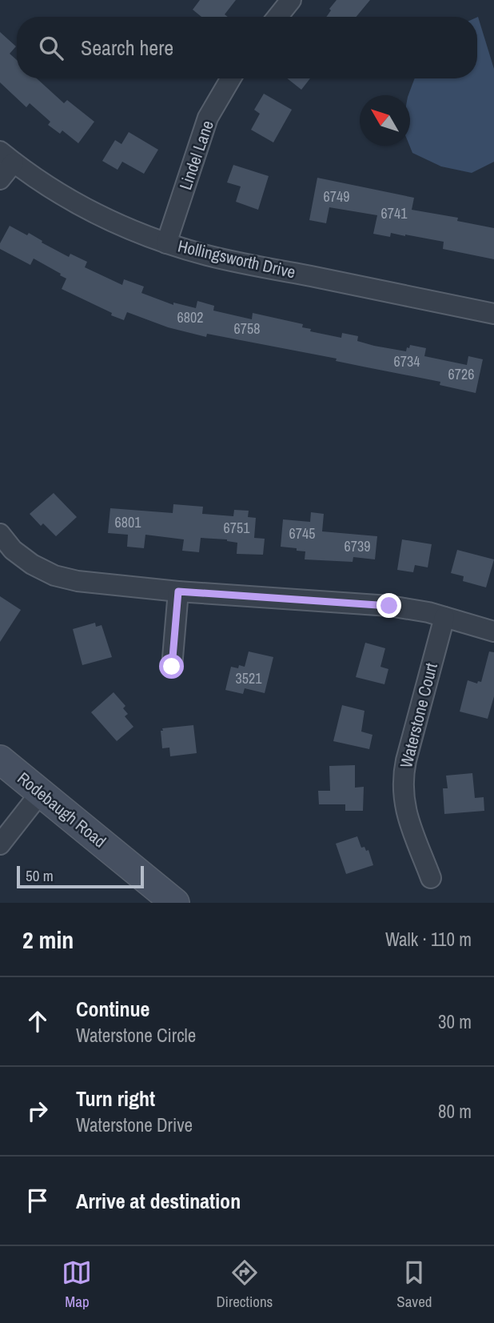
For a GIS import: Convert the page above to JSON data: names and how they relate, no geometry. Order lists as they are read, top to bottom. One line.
{"streets":{"street":["Lindel Lane","Hollingsworth Drive","Waterstone Court","Rodebaugh Road"]},"crossings":[["Lindel Lane","Hollingsworth Drive"]],"house_numbers":["6749","6741","6802","6758","6734","6726","6801","6751","6745","6739","3521"],"scale_bar":"50 m","north":"top left","page":{"search":"Search here","scale":"50 m","heading":["2 min","Walk · 110 m"],"list":[["Continue","Waterstone Circle","30 m"],["Turn right","Waterstone Drive","80 m"],"Arrive at destination"],"nav":["Map","Directions","Saved"]}}
